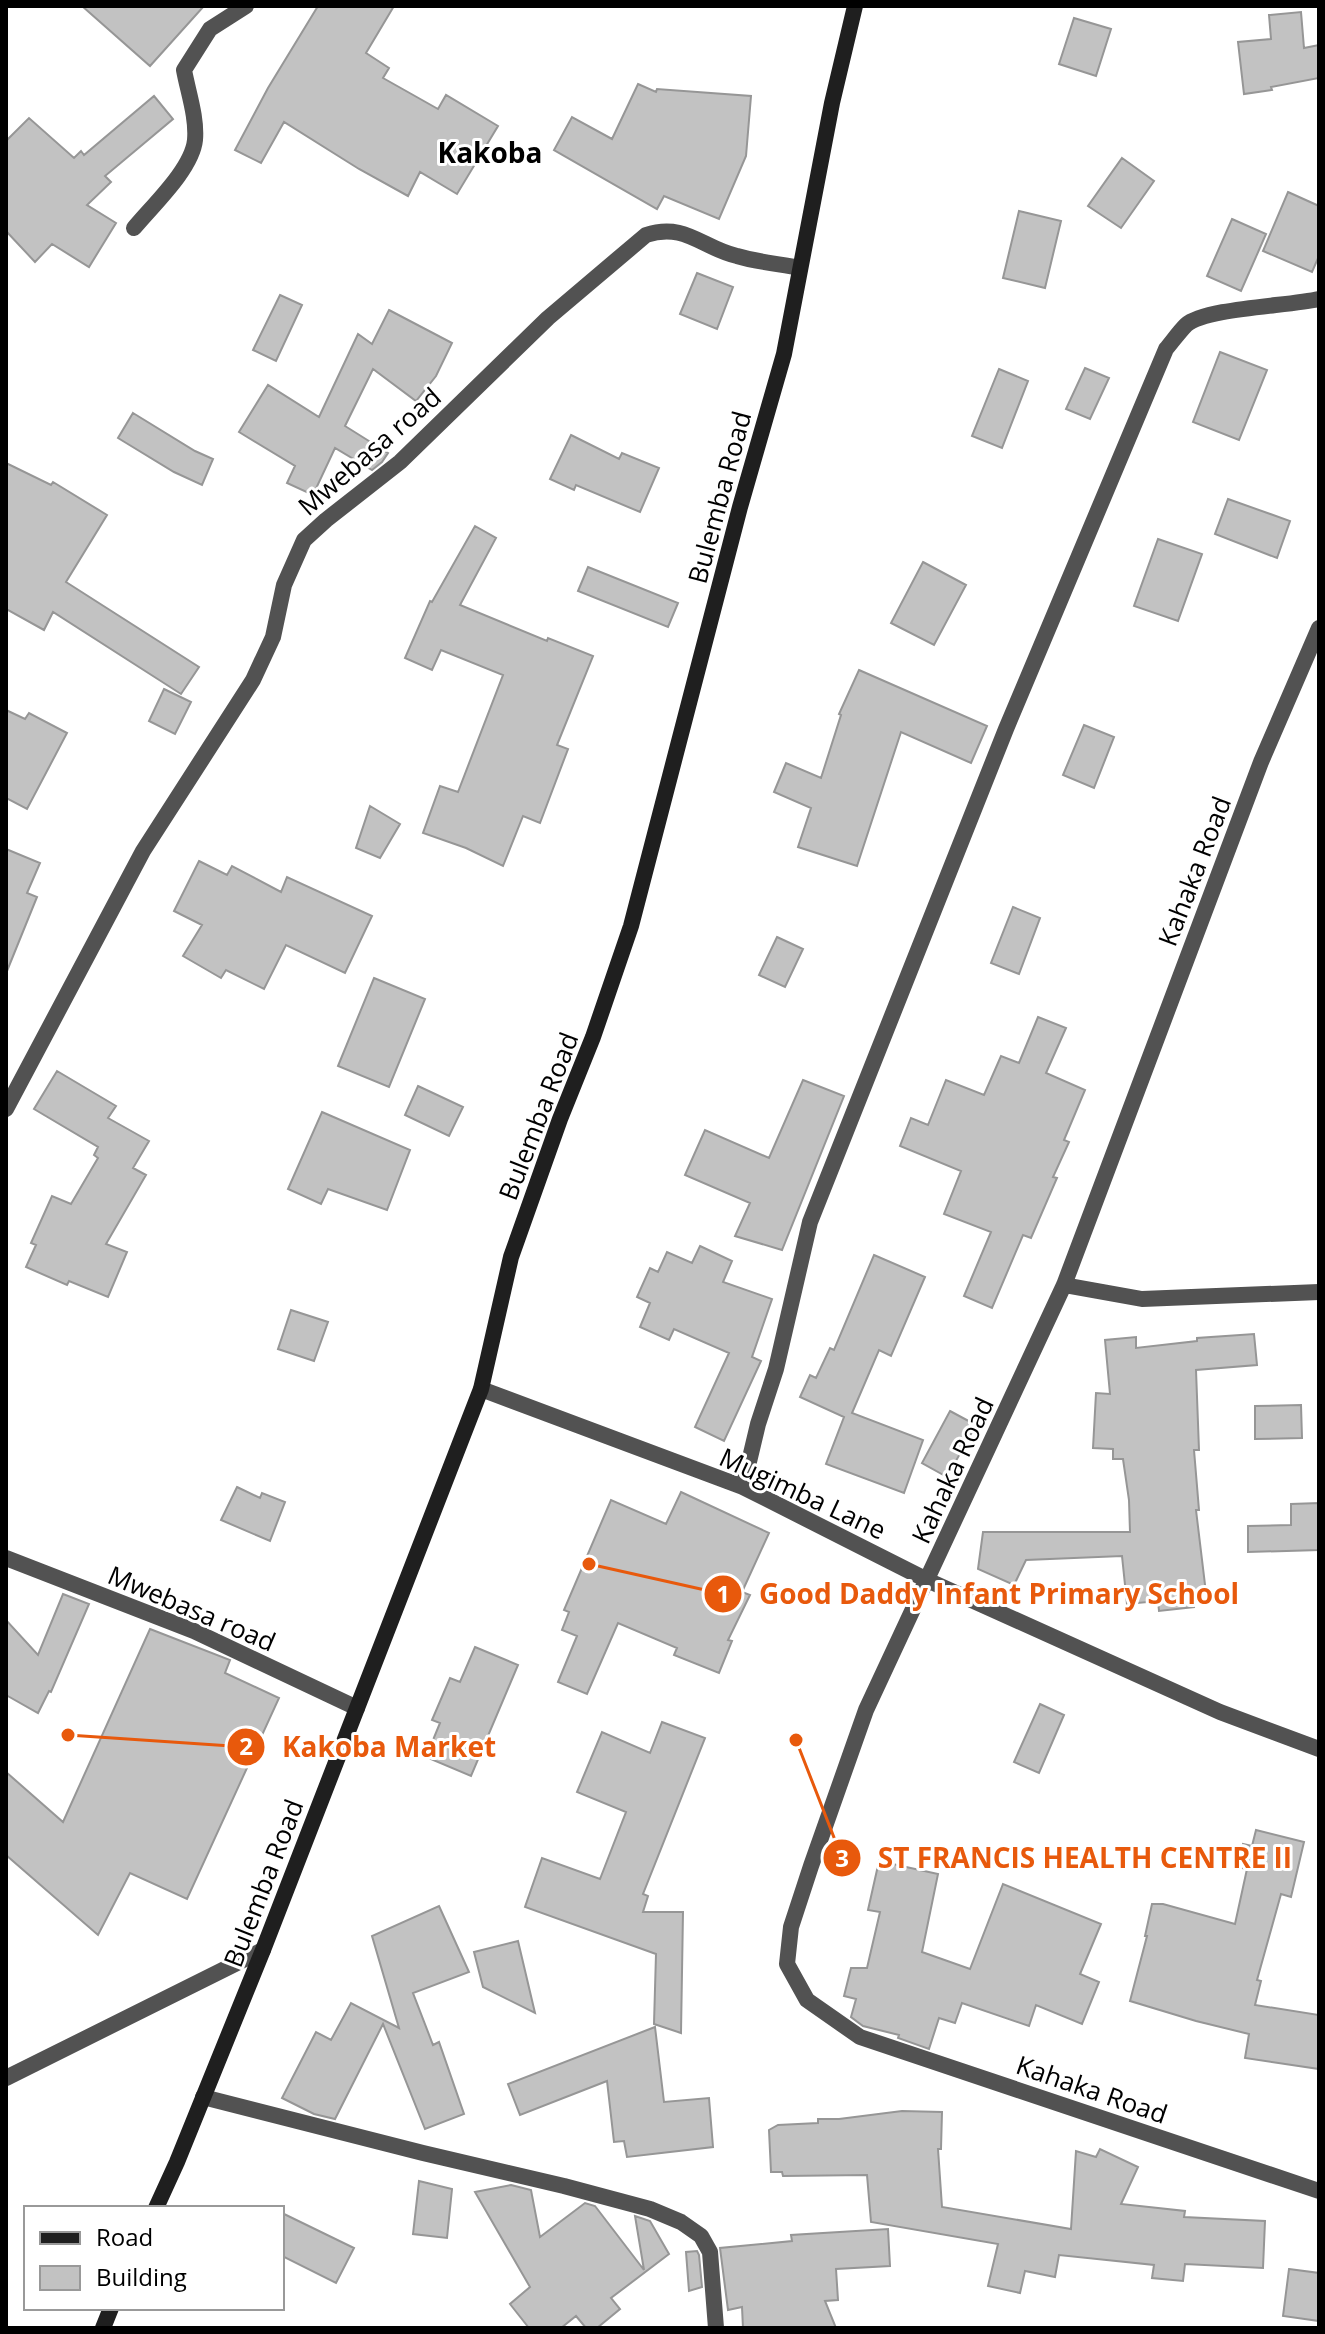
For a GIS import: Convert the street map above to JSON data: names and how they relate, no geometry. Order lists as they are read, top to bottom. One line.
{"streets":{"main road":["Bulemba Road"],"street":["Mwebasa road","Kahaka Road","Mugimba Lane"]},"crossings":[["Mwebasa road","Bulemba Road"],["Bulemba Road","Mugimba Lane"],["Kahaka Road","Mugimba Lane"]],"districts":["Kakoba"],"places":["Good Daddy Infant Primary School","Kakoba Market","ST FRANCIS HEALTH CENTRE II"],"legend":["Road","Building"]}
